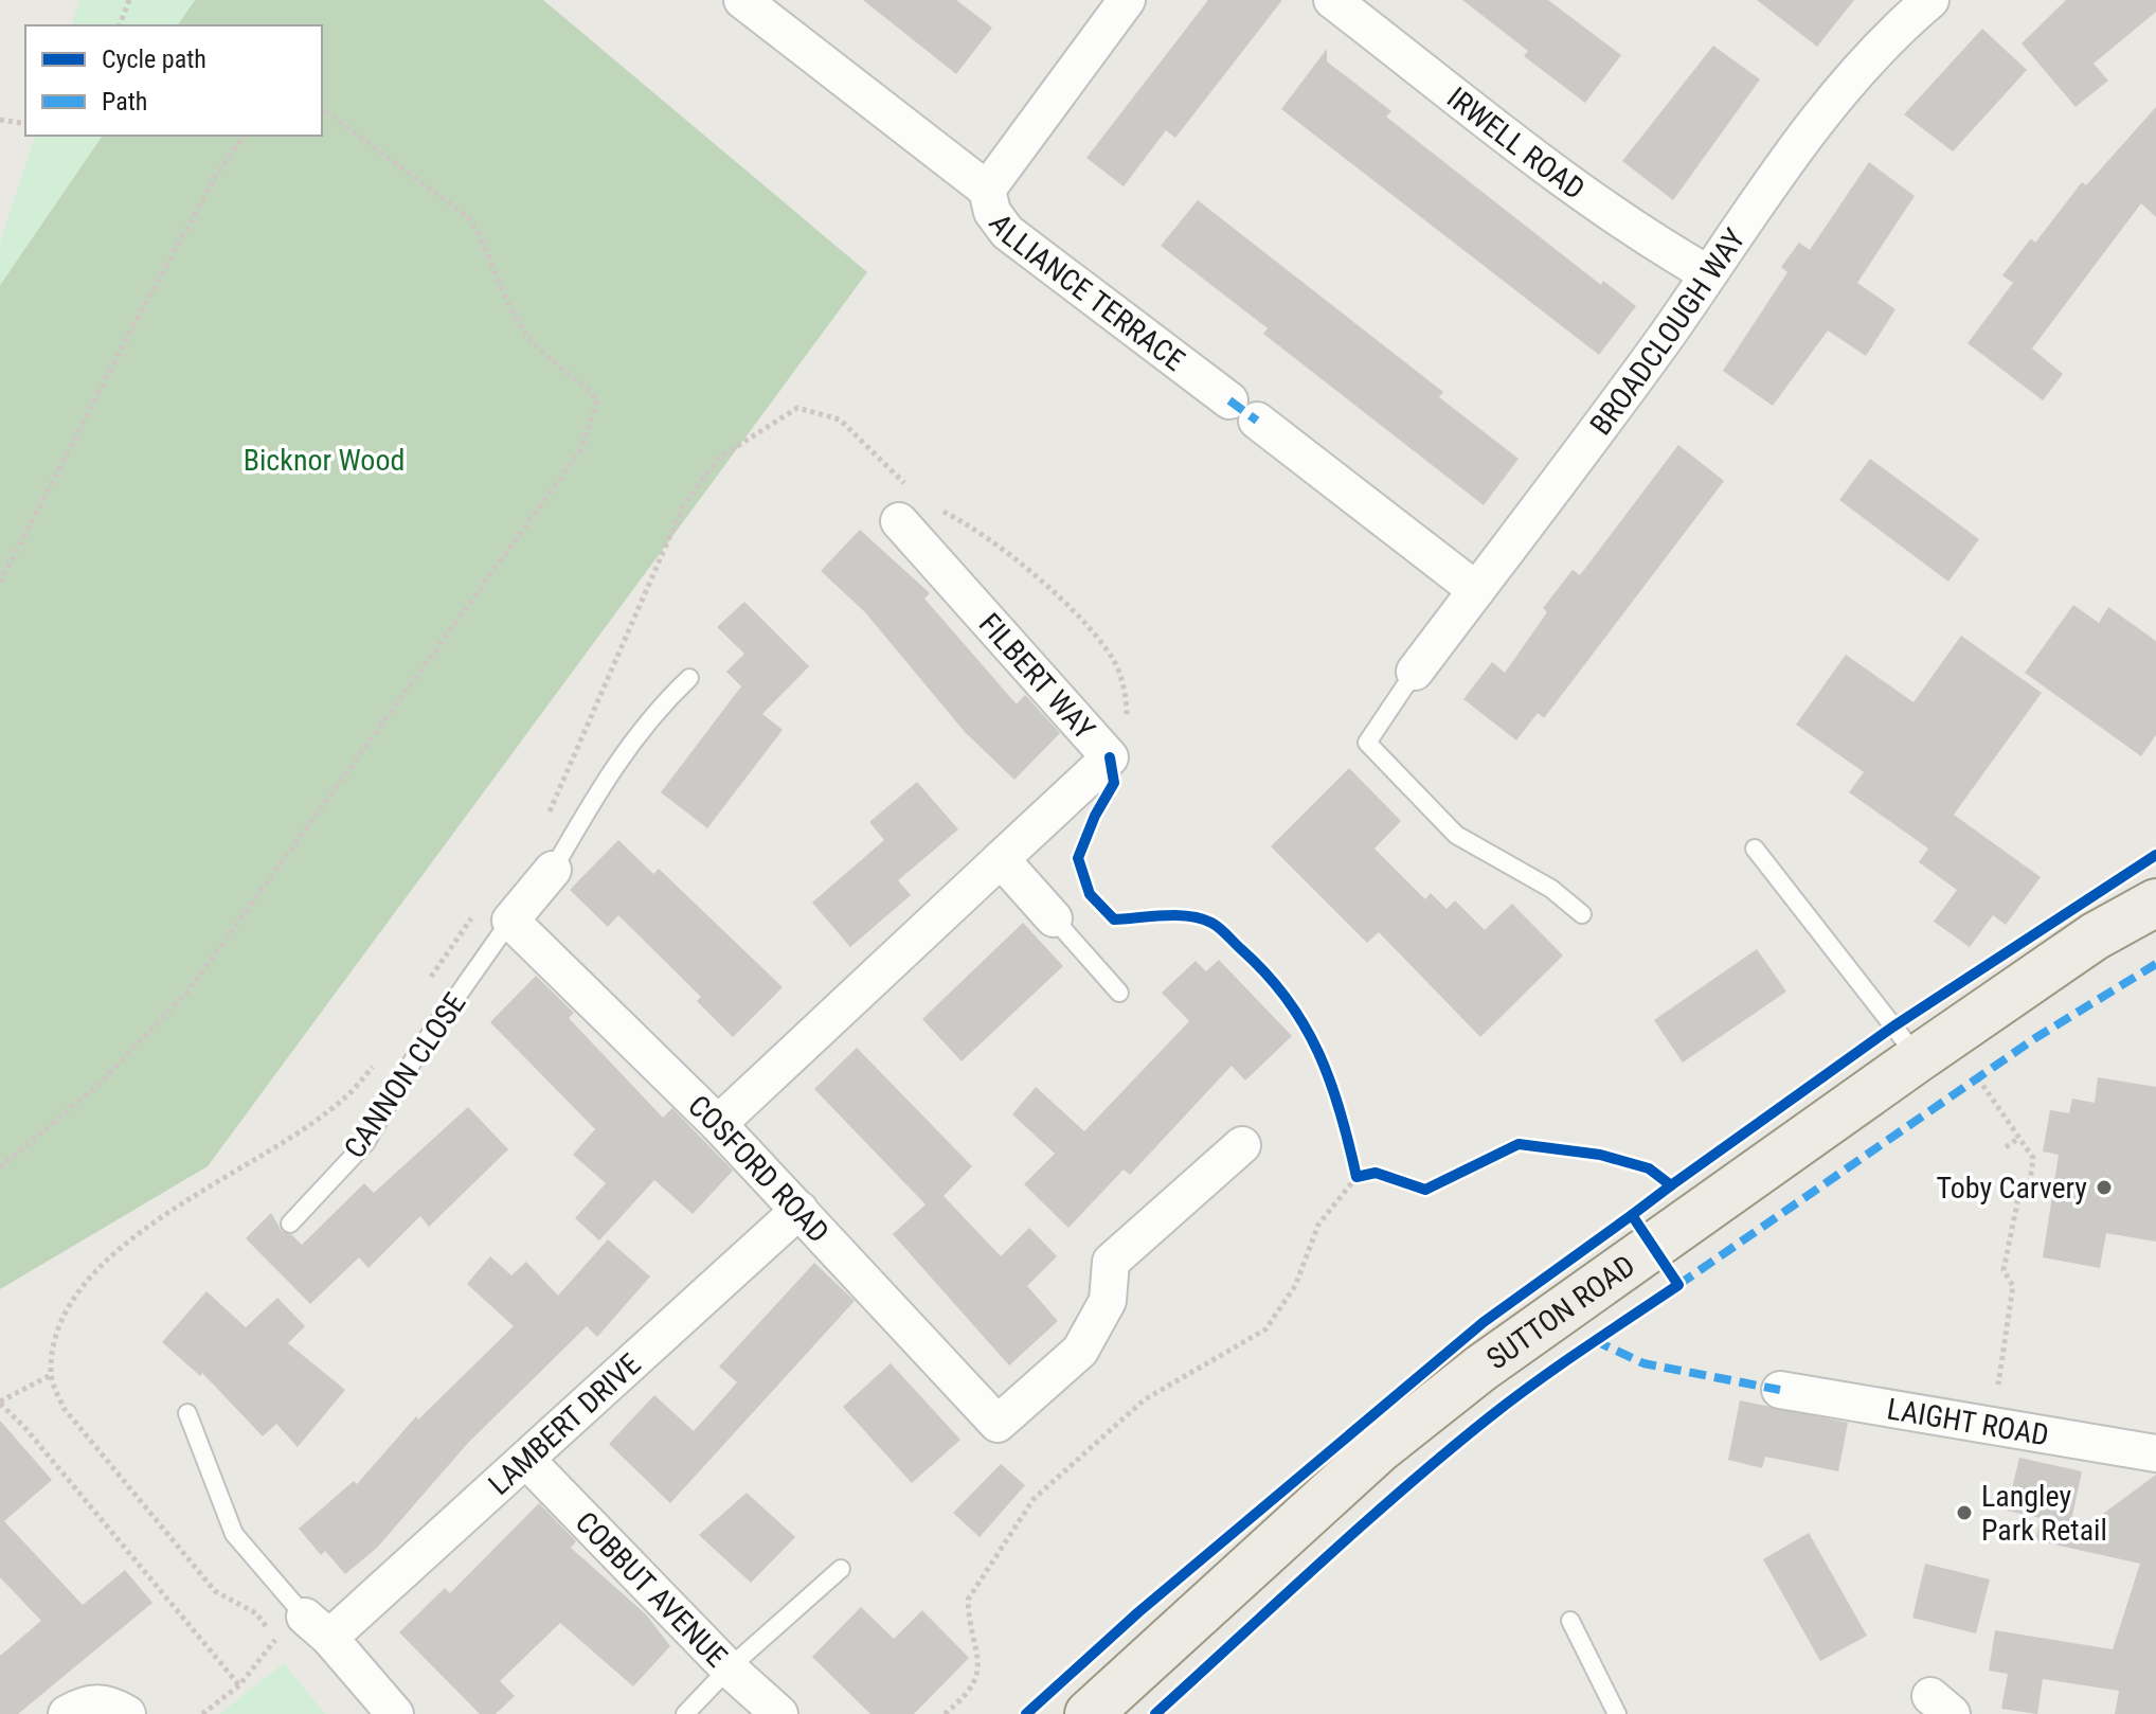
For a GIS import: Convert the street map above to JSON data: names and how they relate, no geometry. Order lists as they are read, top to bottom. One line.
{"streets":{"main road":["SUTTON ROAD"],"street":["IRWELL ROAD","ALLIANCE TERRACE","BROADCLOUGH WAY","FILBERT WAY","COSFORD ROAD","LAIGHT ROAD","LAMBERT DRIVE","COBBUT AVENUE"],"lane":["CANNON CLOSE"]},"crossings":[["IRWELL ROAD","BROADCLOUGH WAY"],["ALLIANCE TERRACE","BROADCLOUGH WAY"],["FILBERT WAY","COSFORD ROAD"],["CANNON CLOSE","COSFORD ROAD"],["COSFORD ROAD","LAMBERT DRIVE"],["LAMBERT DRIVE","COBBUT AVENUE"]],"parks":["Bicknor Wood"],"places":["Toby Carvery","Langley Park Retail"],"legend":["Cycle path","Path"]}
